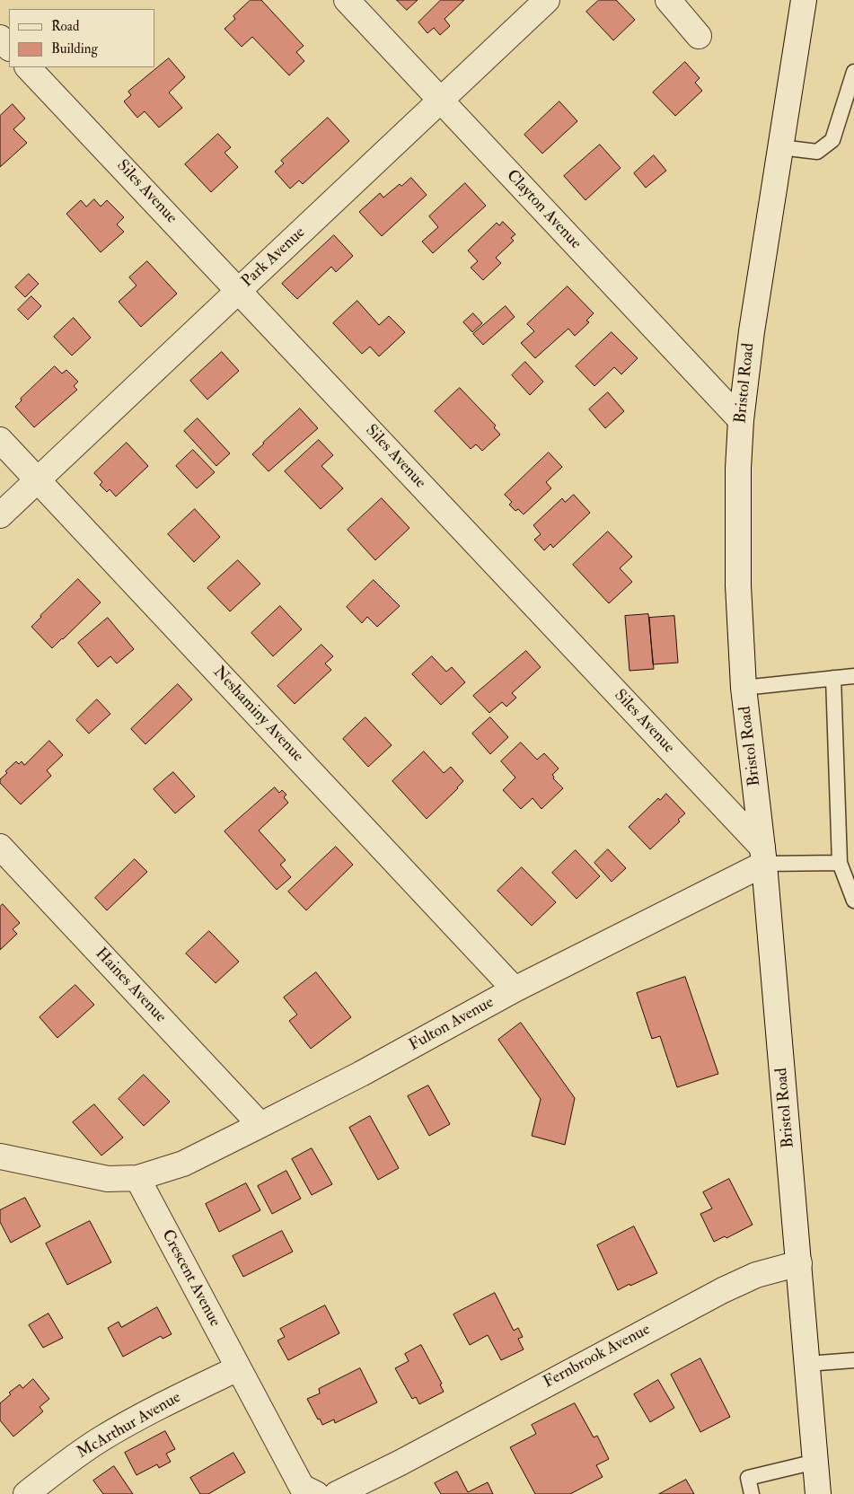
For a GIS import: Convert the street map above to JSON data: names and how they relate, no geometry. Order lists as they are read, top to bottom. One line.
{"streets":{"street":["Siles Avenue","Clayton Avenue","Park Avenue","Bristol Road","Neshaminy Avenue","Haines Avenue","Fulton Avenue","Crescent Avenue","Fernbrook Avenue","McArthur Avenue"]},"crossings":[["Siles Avenue","Park Avenue"],["Siles Avenue","Bristol Road"],["Siles Avenue","Fulton Avenue"],["Clayton Avenue","Park Avenue"],["Clayton Avenue","Bristol Road"],["Park Avenue","Neshaminy Avenue"],["Bristol Road","Fulton Avenue"],["Bristol Road","Fernbrook Avenue"],["Neshaminy Avenue","Fulton Avenue"],["Haines Avenue","Fulton Avenue"],["Fulton Avenue","Crescent Avenue"],["Crescent Avenue","McArthur Avenue"]],"legend":["Road","Building"]}
